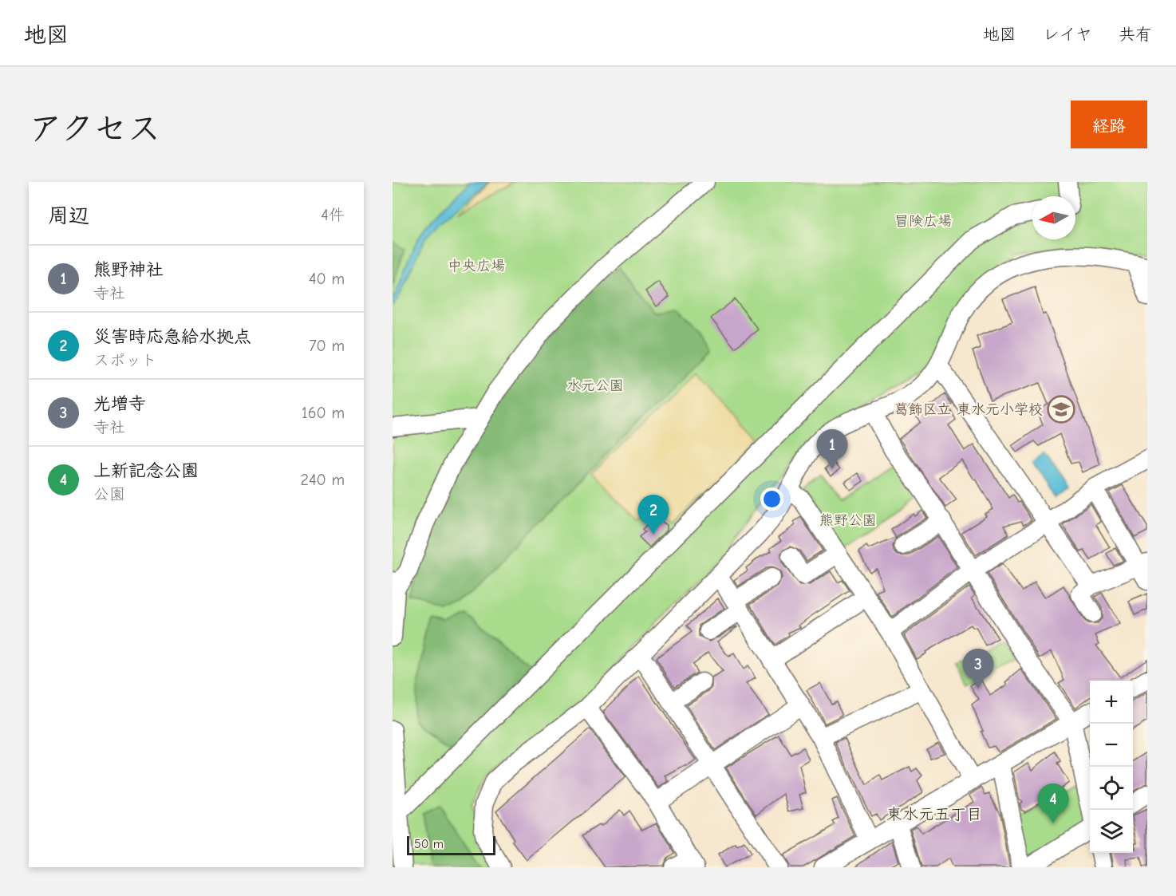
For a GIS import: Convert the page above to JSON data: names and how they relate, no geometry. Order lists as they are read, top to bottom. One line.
{"districts":["東水元五丁目"],"parks":["冒険広場","中央広場","水元公園","熊野公園"],"places":{"school or university":["葛飾区立 東水元小学校"]},"scale_bar":"50 m","north":"left","page":{"header":"地図","nav":["地図","レイヤ","共有"],"title":"アクセス","buttons":"経路","heading":["周辺","4件"],"list":[{"mark":"1","name":"熊野神社","note":"寺社","value":"40 m"},{"mark":"2","name":"災害時応急給水拠点","note":"スポット","value":"70 m"},{"mark":"3","name":"光増寺","note":"寺社","value":"160 m"},{"mark":"4","name":"上新記念公園","note":"公園","value":"240 m"}],"pins":["1","2","3","4"],"map_buttons":["+","−"],"scale":"50 m"}}
